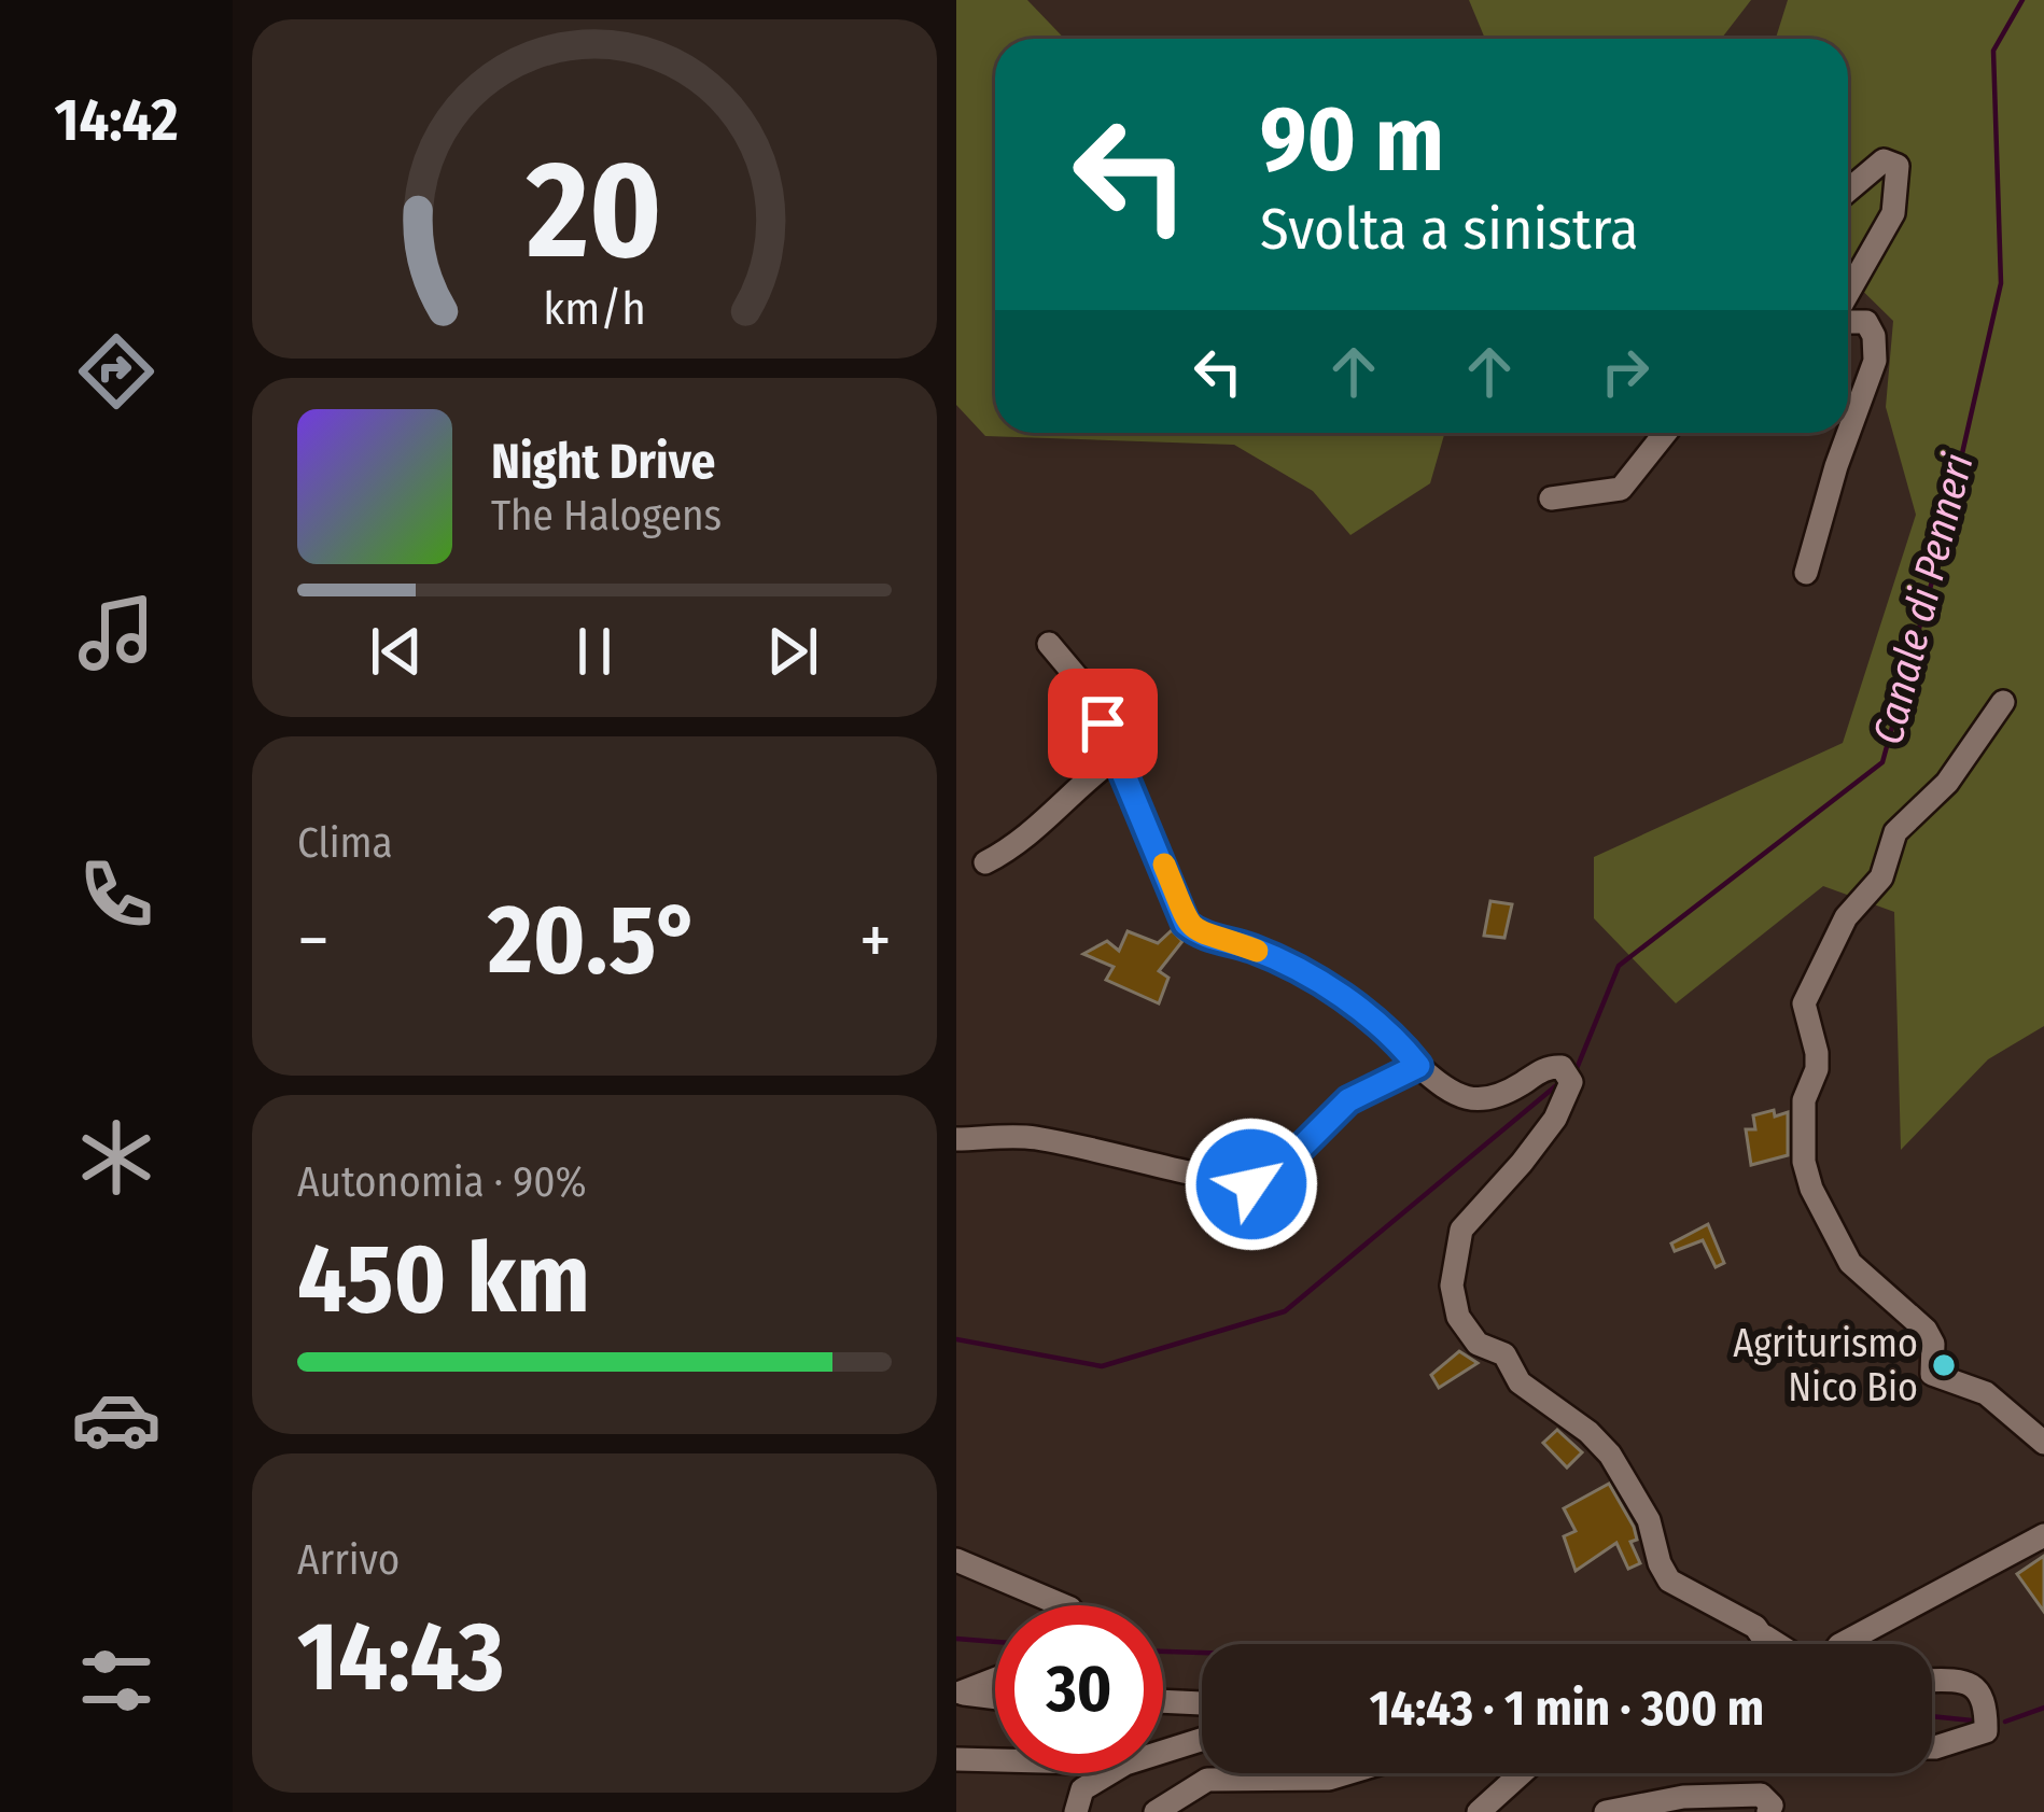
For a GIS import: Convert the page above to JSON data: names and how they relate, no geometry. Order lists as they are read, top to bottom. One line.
{"water":["Canale di Penneri"],"places":["Agriturismo Nico Bio"],"page":{"tabs":"14:42","turn":["90 m","Svolta a sinistra"],"song":["Night Drive","The Halogens"],"tile":["Clima",["Autonomia · 90%","450 km"],["Arrivo","14:43"]],"heat":["−","20.5°","+"],"limit":"30","trip":"14:43 · 1 min · 300 m","gauge":["20","km/h"]}}
